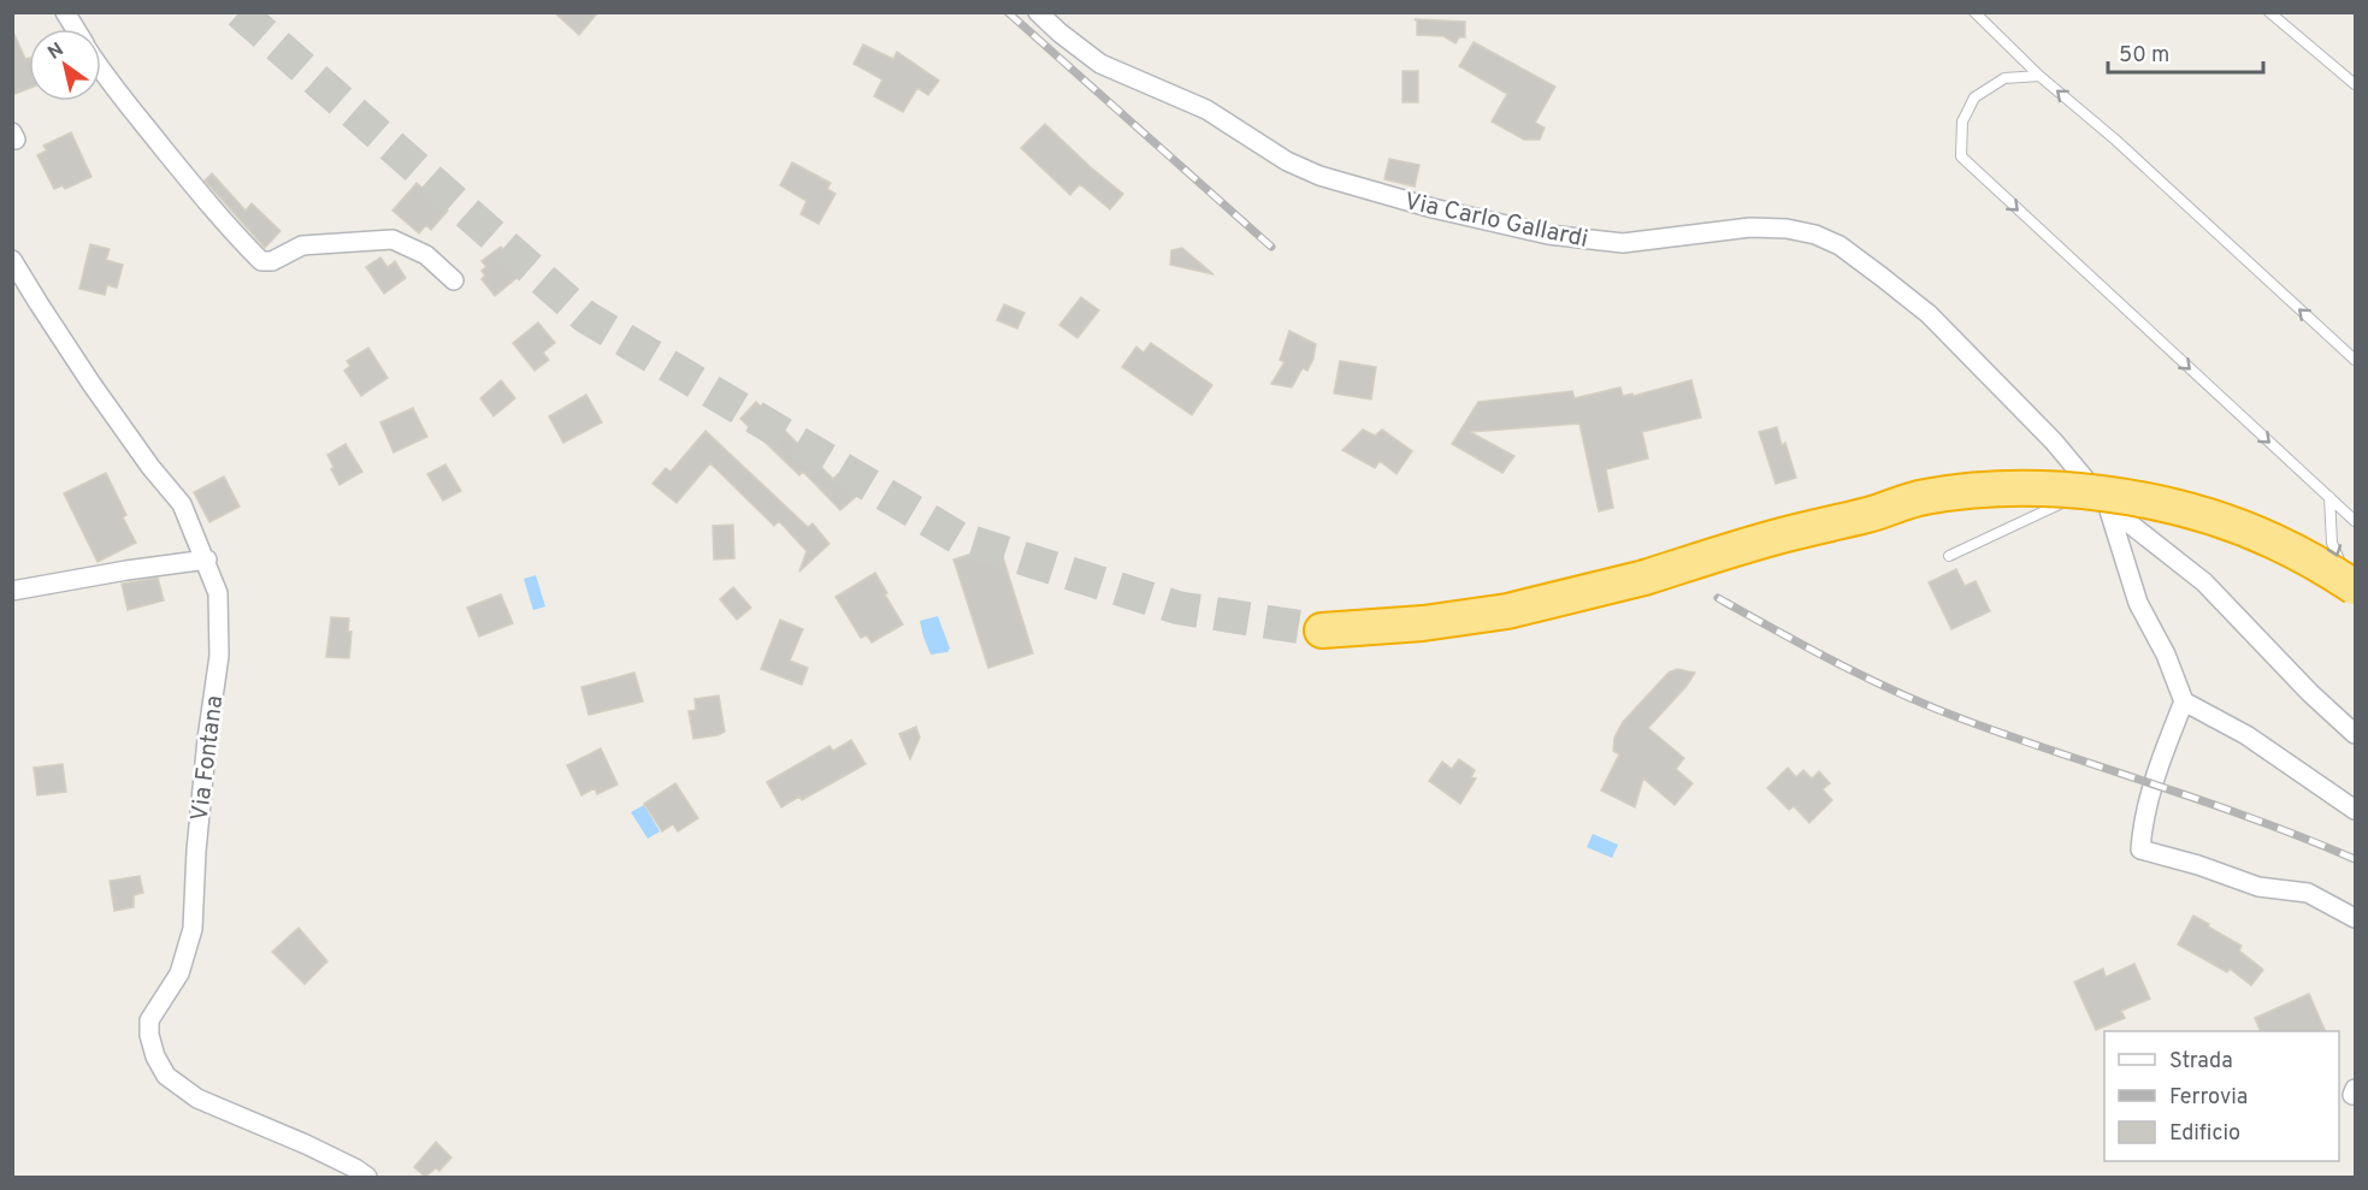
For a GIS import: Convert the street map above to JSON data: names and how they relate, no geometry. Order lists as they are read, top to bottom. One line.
{"streets":{"street":["Via Carlo Gallardi","Via Fontana"]},"legend":["Strada","Ferrovia","Edificio"],"scale_bar":"50 m","north":"top left"}
